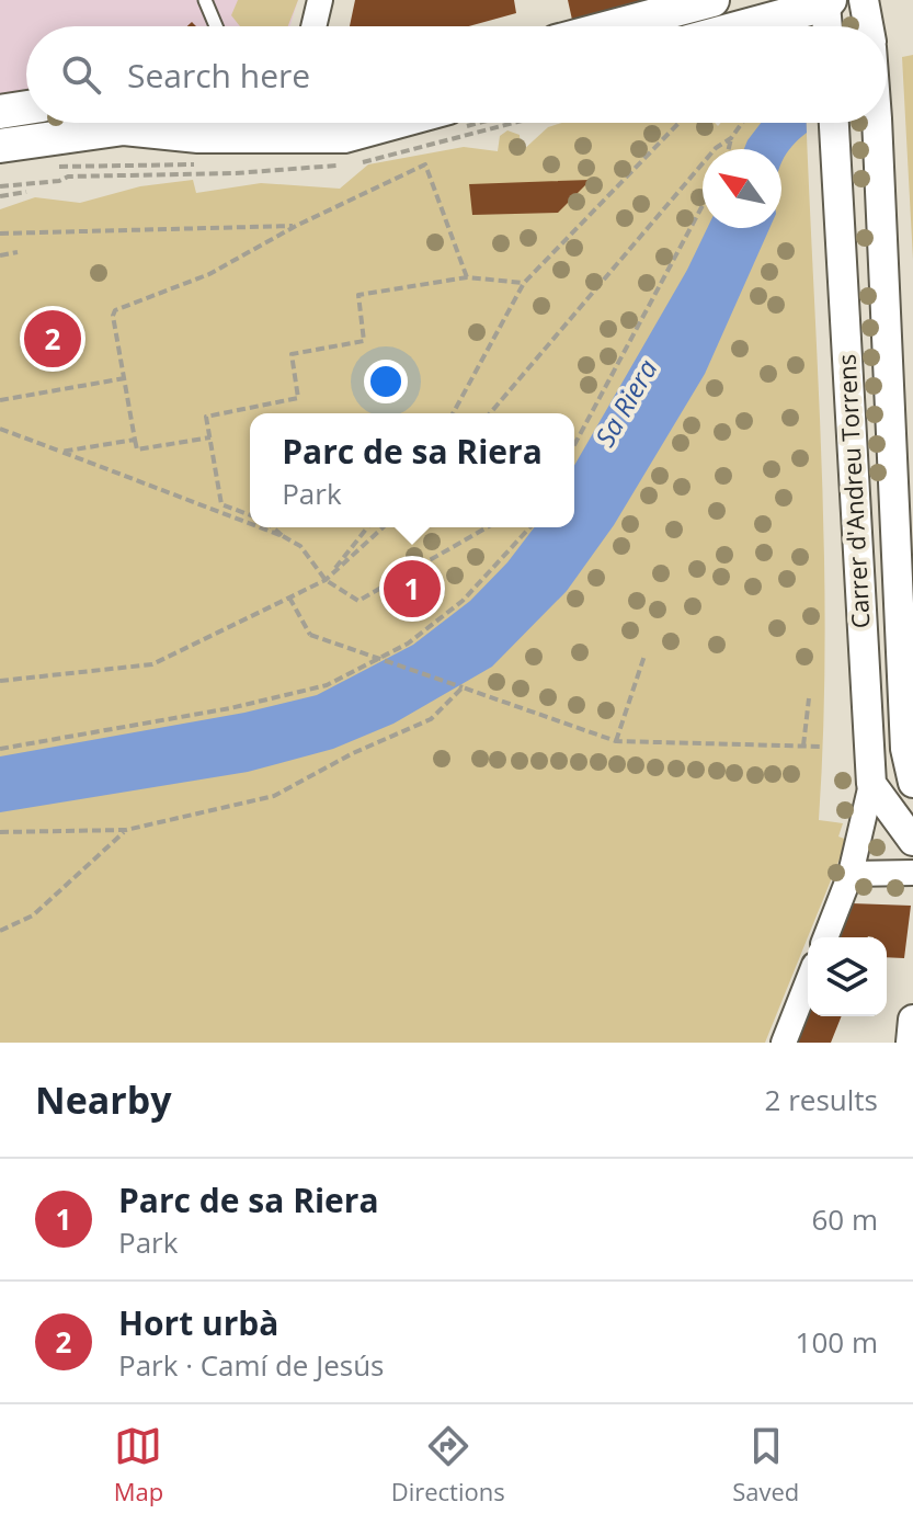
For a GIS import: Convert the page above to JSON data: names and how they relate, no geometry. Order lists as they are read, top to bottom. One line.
{"streets":{"street":["Carrer d'Andreu Torrens"]},"water":["Sa Riera"],"north":"top left","page":{"search":"Search here","pins":["2","1"],"popup":["Parc de sa Riera","Park"],"heading":["Nearby","2 results"],"list":[{"mark":"1","name":"Parc de sa Riera","note":"Park","value":"60 m"},{"mark":"2","name":"Hort urbà","note":"Park · Camí de Jesús","value":"100 m"}],"nav":["Map","Directions","Saved"]}}
